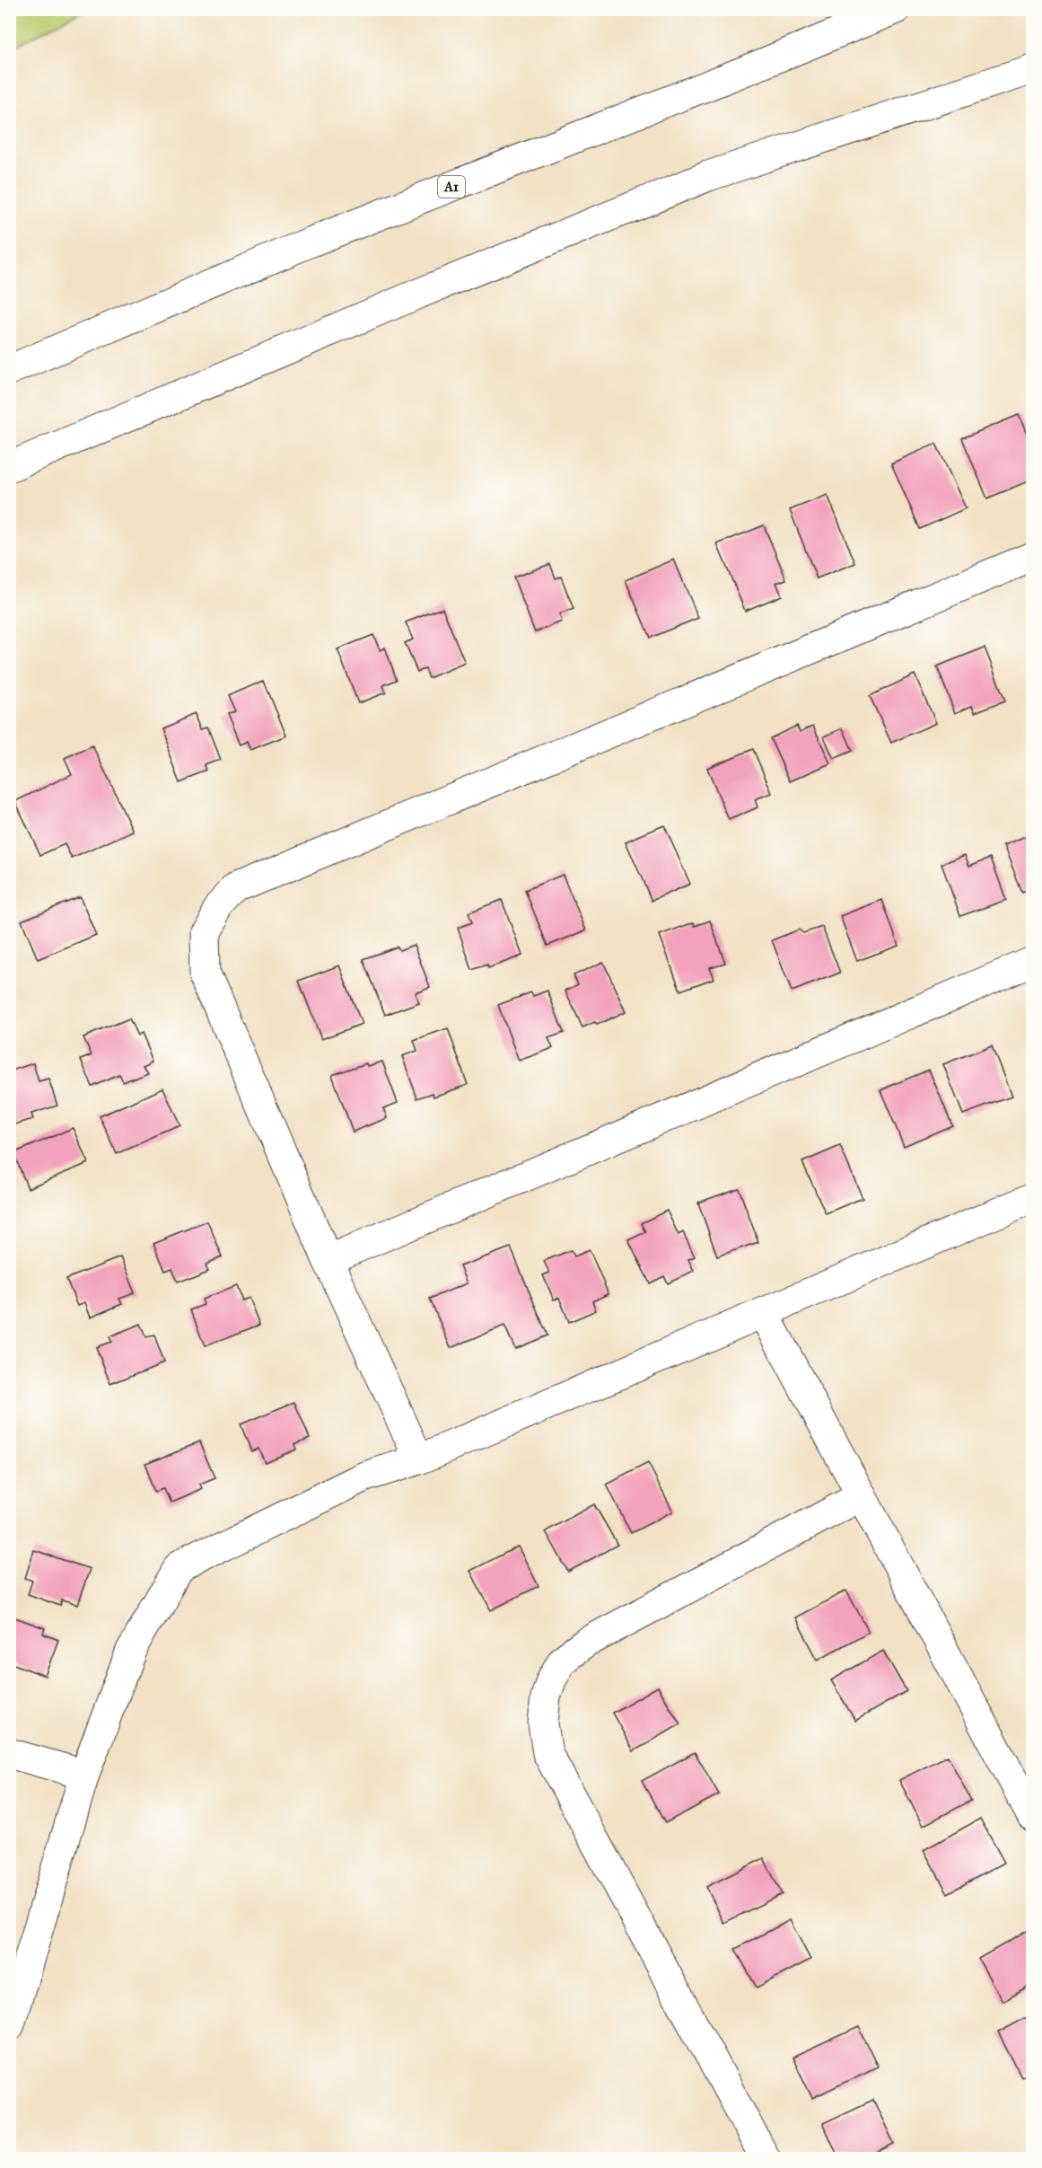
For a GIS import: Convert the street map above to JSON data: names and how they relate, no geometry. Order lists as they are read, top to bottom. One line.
{"streets":{"main road":["A1"]}}
